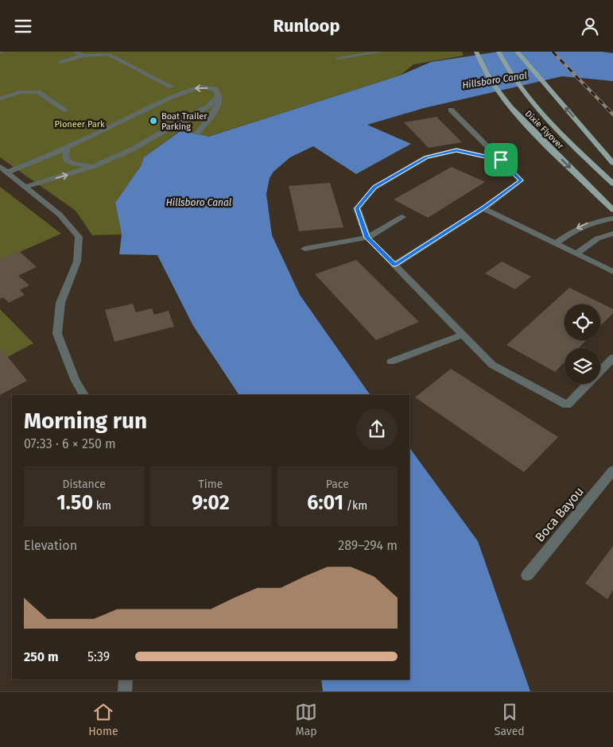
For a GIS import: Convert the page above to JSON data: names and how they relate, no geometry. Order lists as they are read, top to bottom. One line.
{"streets":{"main road":["Dixie Flyover"],"street":["Boca Bayou"]},"water":["Hillsboro Canal"],"parks":["Pioneer Park"],"places":["Boat Trailer Parking"],"page":{"header":"Runloop","heading":["Morning run","07:33 · 6 × 250 m"],"stats":[["Distance","1.50 km"],["Time","9:02"],["Pace","6:01 /km"]],"chart":["Elevation","289–294 m"],"list":[{"name":"250 m","note":"5:39"}],"tabs":["Home","Map","Saved"]}}
